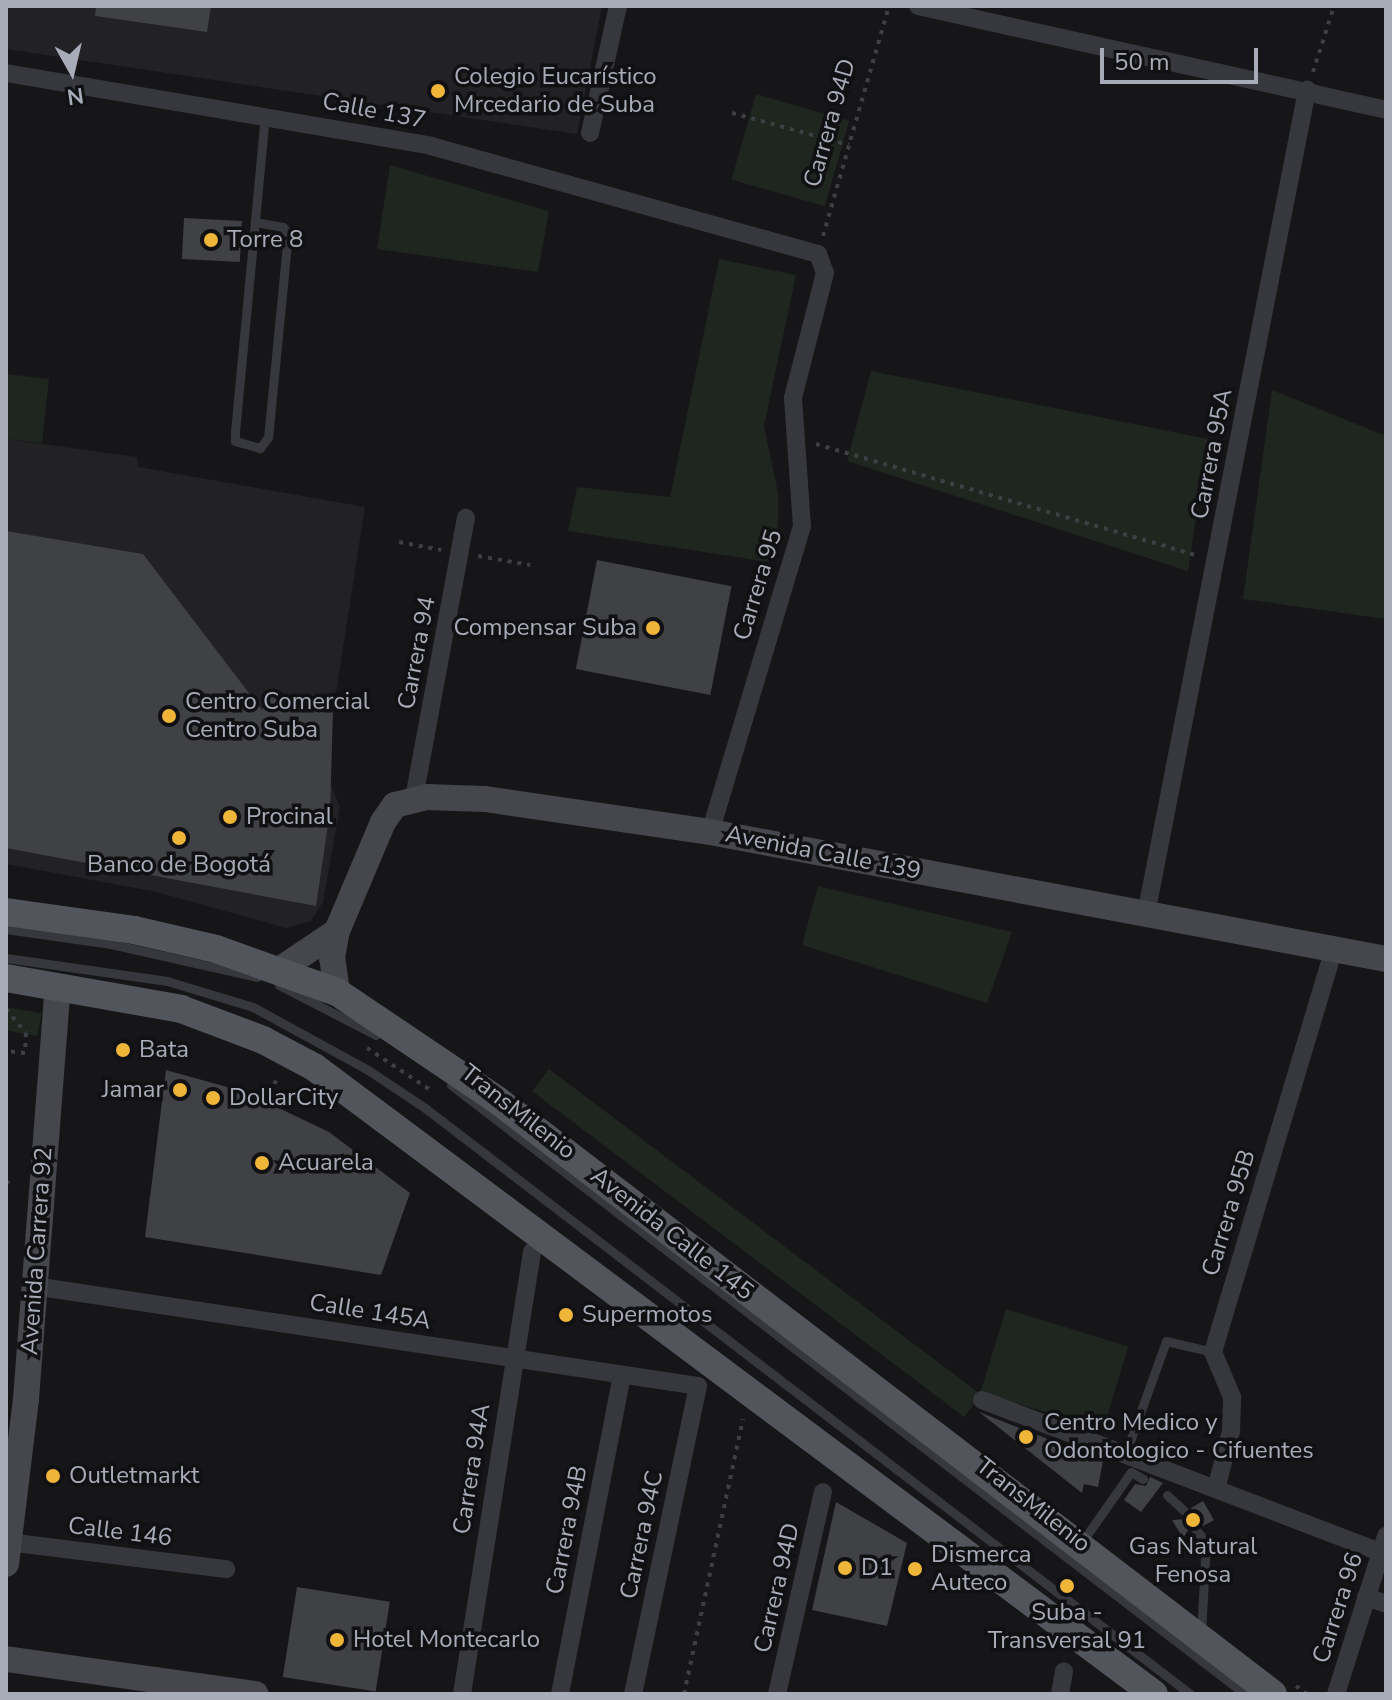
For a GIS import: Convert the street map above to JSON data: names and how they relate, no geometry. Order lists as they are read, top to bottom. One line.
{"streets":{"main road":["Avenida Calle 139","Avenida Calle 145","Avenida Carrera 92"],"street":["Calle 137","Carrera 94D","Carrera 95A","Carrera 95","Carrera 94","Carrera 95B","Calle 145A","Carrera 94A","Carrera 94B","Calle 146","Carrera 94C","Carrera 96"],"lane":["TransMilenio"]},"crossings":[["Calle 137","Carrera 94D"],["Calle 137","Carrera 95"],["Carrera 94D","Carrera 95"],["Carrera 95A","Avenida Calle 139"],["Carrera 95","Avenida Calle 139"],["Carrera 94","Avenida Calle 139"],["Avenida Calle 139","Carrera 95B"],["Avenida Carrera 92","Calle 145A"],["Avenida Carrera 92","Calle 146"],["Calle 145A","Carrera 94A"],["Calle 145A","Carrera 94B"],["Calle 145A","Carrera 94C"]],"places":["Colegio Eucarístico Mrcedario de Suba","Torre 8","Compensar Suba","Centro Comercial Centro Suba","Procinal","Banco de Bogotá","Bata","Jamar","DollarCity","Acuarela","Supermotos","Centro Medico y Odontologico - Cifuentes","Outletmarkt","Gas Natural Fenosa","D1","Dismerca Auteco","Suba - Transversal 91","Hotel Montecarlo"],"scale_bar":"50 m","north":"bottom"}
